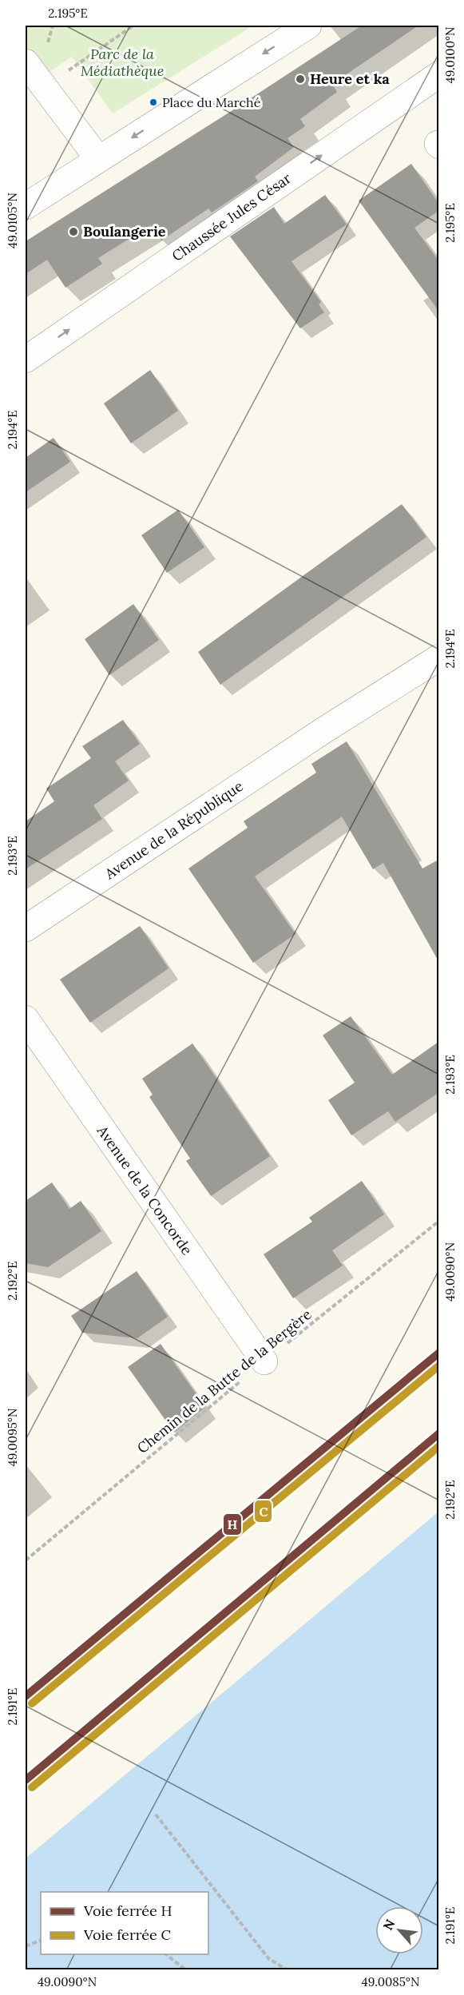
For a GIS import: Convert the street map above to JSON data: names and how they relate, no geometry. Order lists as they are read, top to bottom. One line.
{"streets":{"street":["Chaussée Jules César","Avenue de la République","Avenue de la Concorde"],"path":["Chemin de la Butte de la Bergère"]},"crossings":[["Avenue de la Concorde","Chemin de la Butte de la Bergère"]],"parks":["Parc de la Médiathèque"],"places":["Heure et ka","Place du Marché","Boulangerie"],"lines":["rail line H","rail line C"],"legend":["Voie ferrée H","Voie ferrée C"],"north":"top left","coordinates":["2.195°E","49.0100°N","49.0105°N","2.194°E","2.193°E","49.0090°N","2.192°E","49.0095°N","2.191°E","49.0085°N"]}
